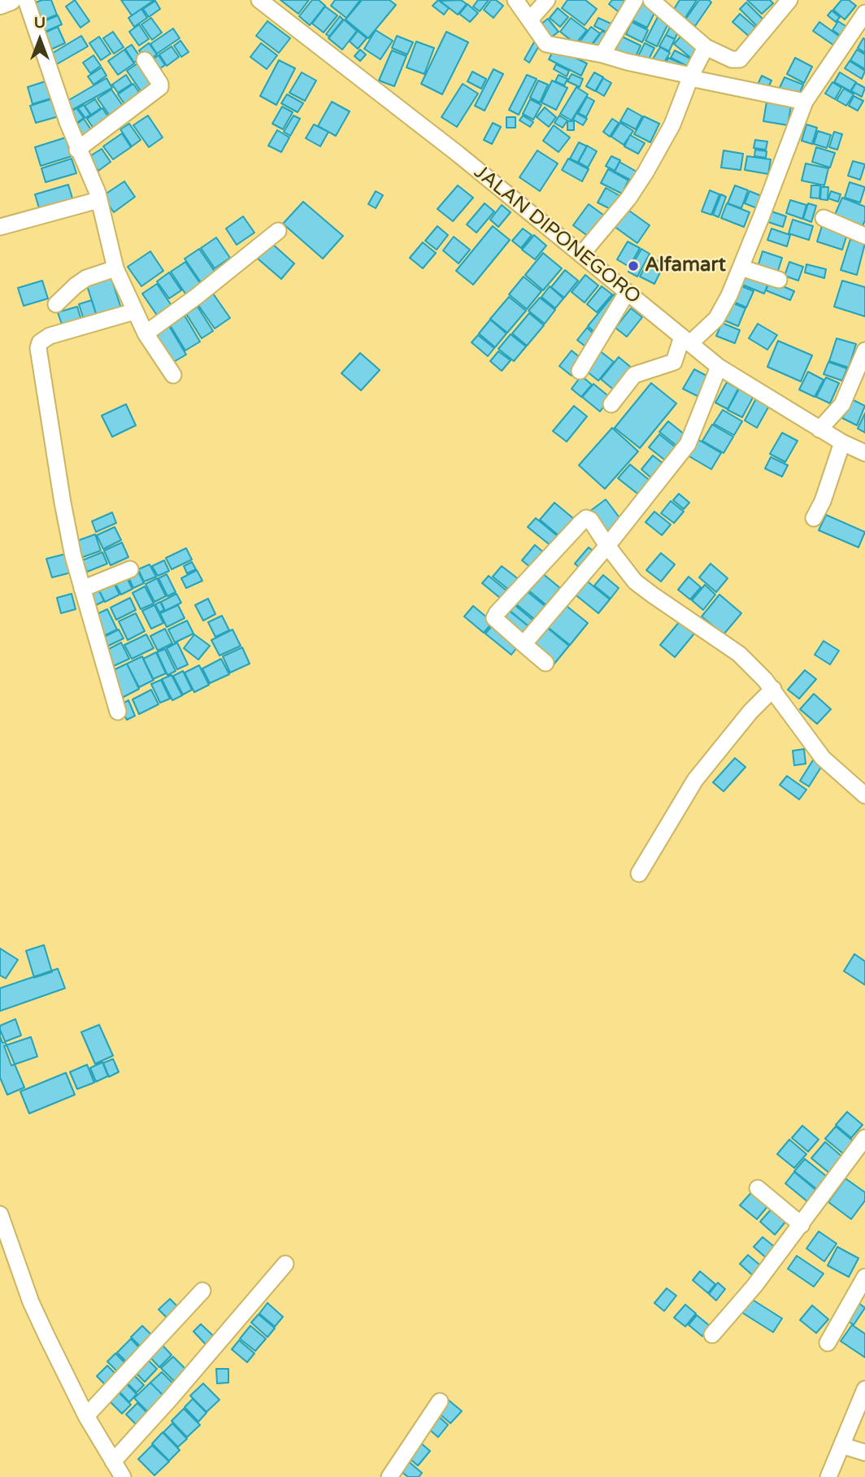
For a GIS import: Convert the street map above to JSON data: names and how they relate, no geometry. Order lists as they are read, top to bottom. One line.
{"streets":{"street":["JALAN DIPONEGORO"]},"places":["Alfamart"],"north":"top"}
